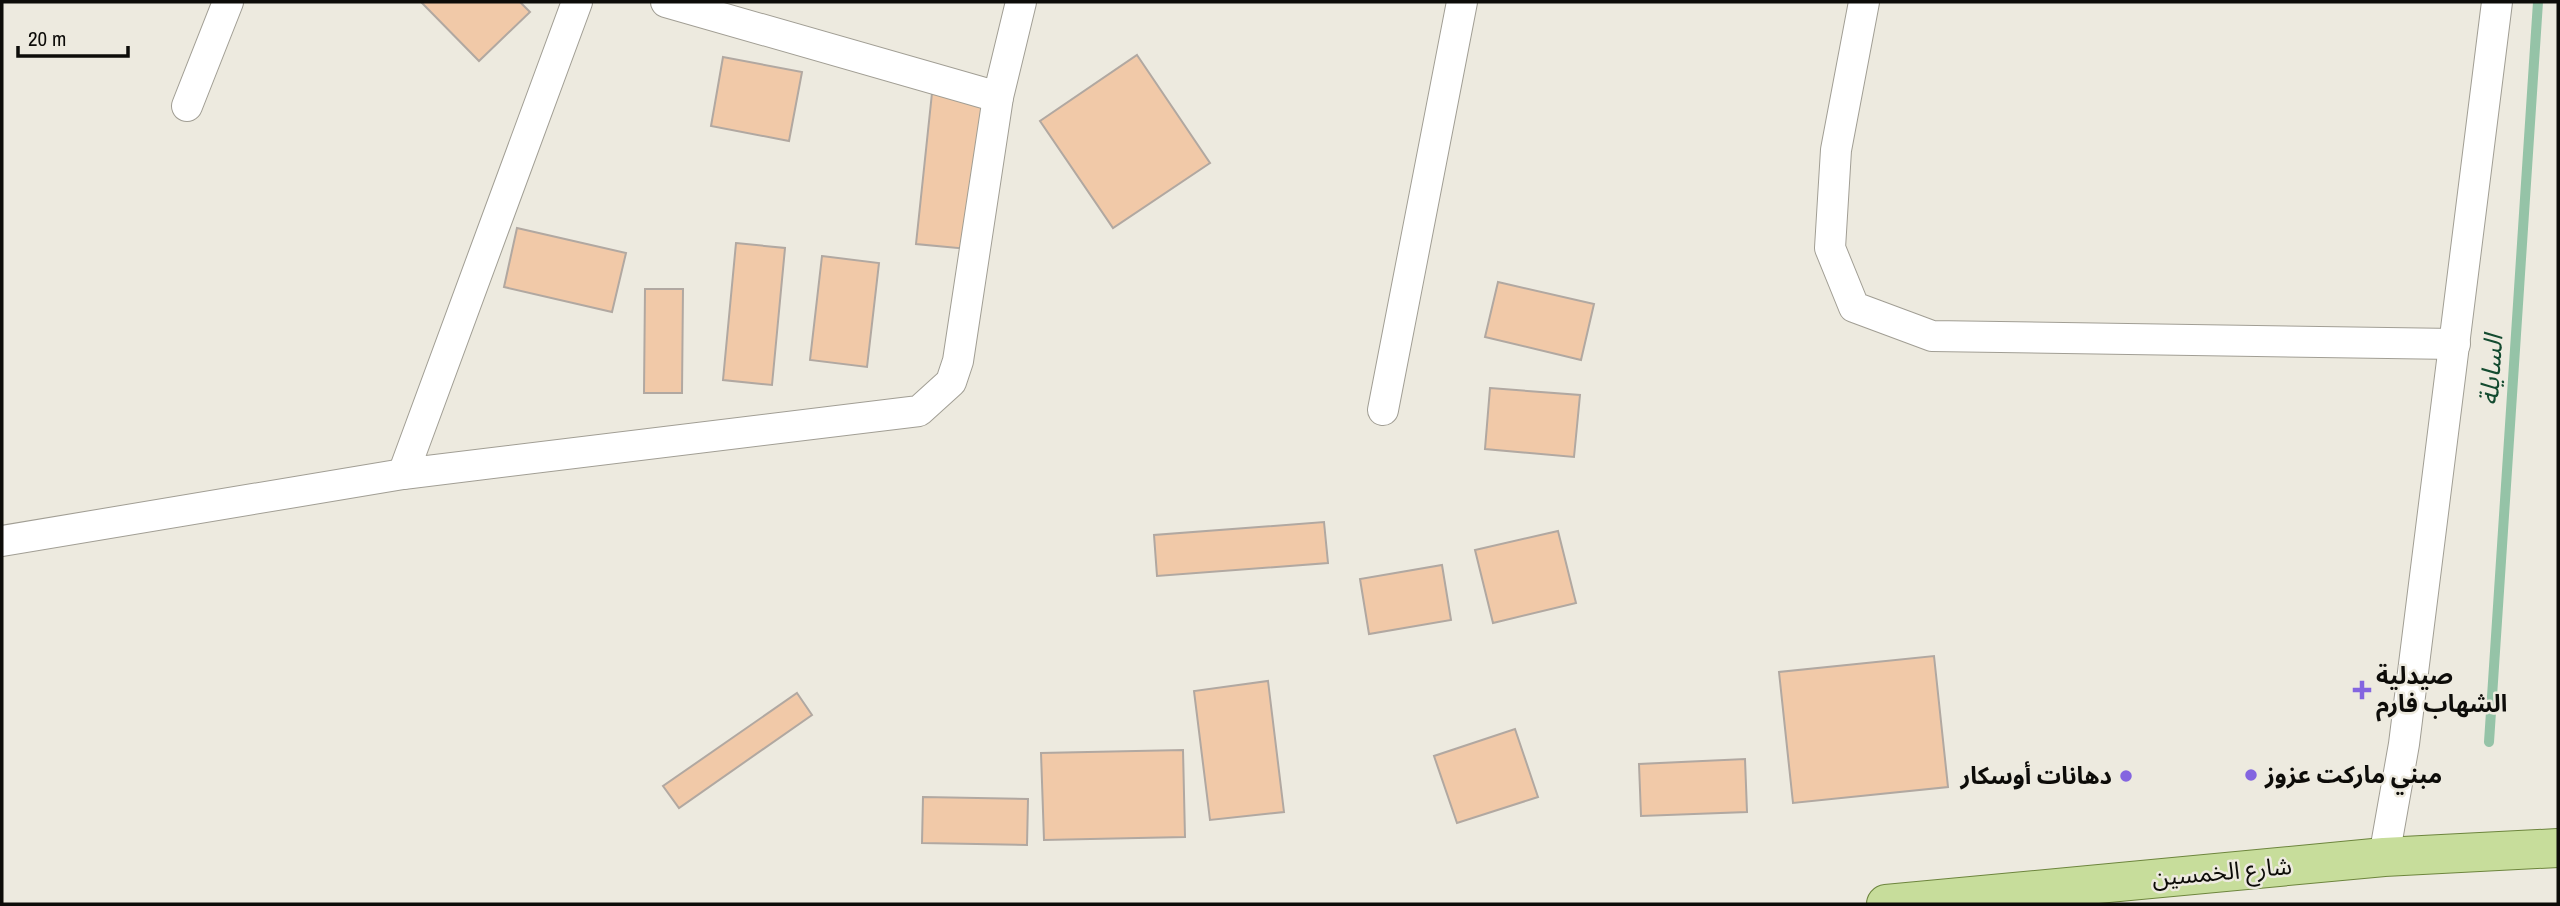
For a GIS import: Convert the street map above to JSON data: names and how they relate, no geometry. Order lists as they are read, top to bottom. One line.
{"streets":{"main road":["شارع الخمسين"]},"water":["السايلة"],"places":{"health":["صيدلية الشهاب فارم"],"other":["مبني ماركت عزوز","دهانات أوسكار"]},"scale_bar":"20 m"}
